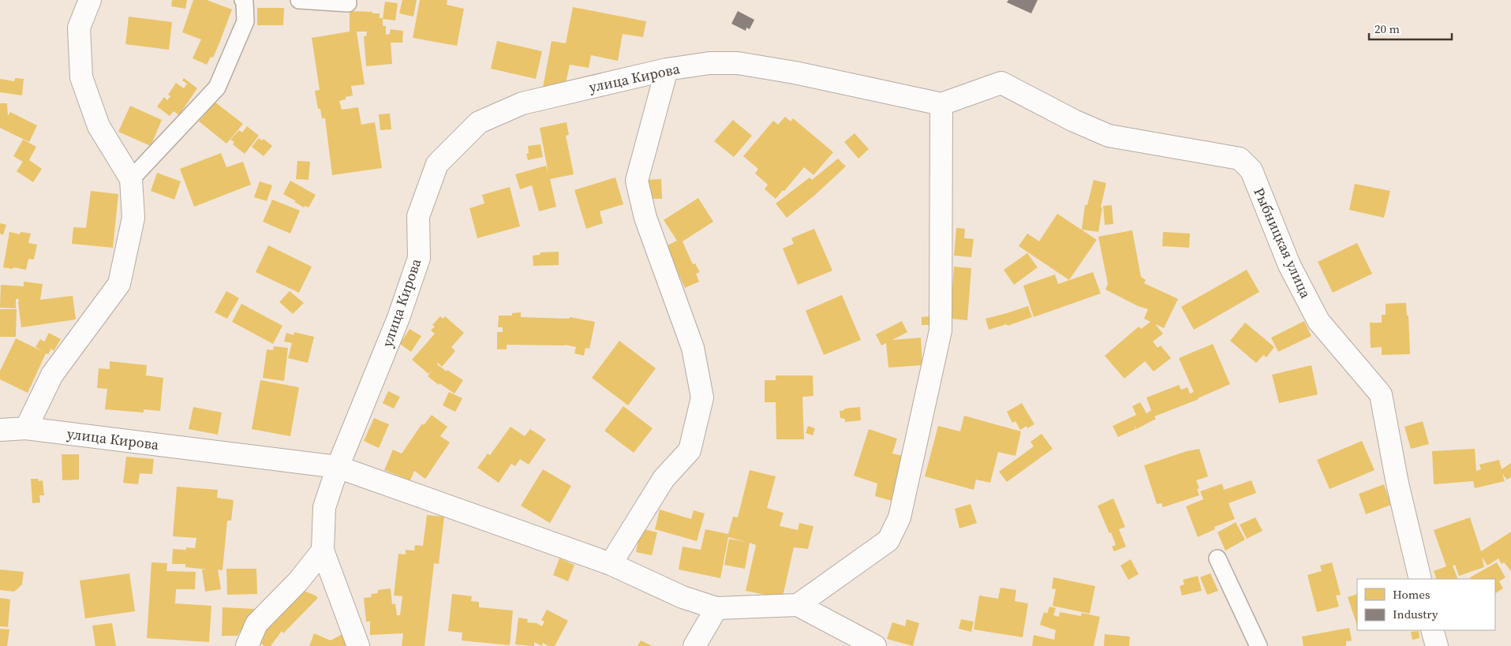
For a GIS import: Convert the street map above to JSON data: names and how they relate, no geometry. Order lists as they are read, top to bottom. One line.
{"streets":{"street":["улица Кирова","Рыбницкая улица"]},"crossings":[["улица Кирова","Рыбницкая улица"]],"legend":["Homes","Industry"],"scale_bar":"20 m"}
